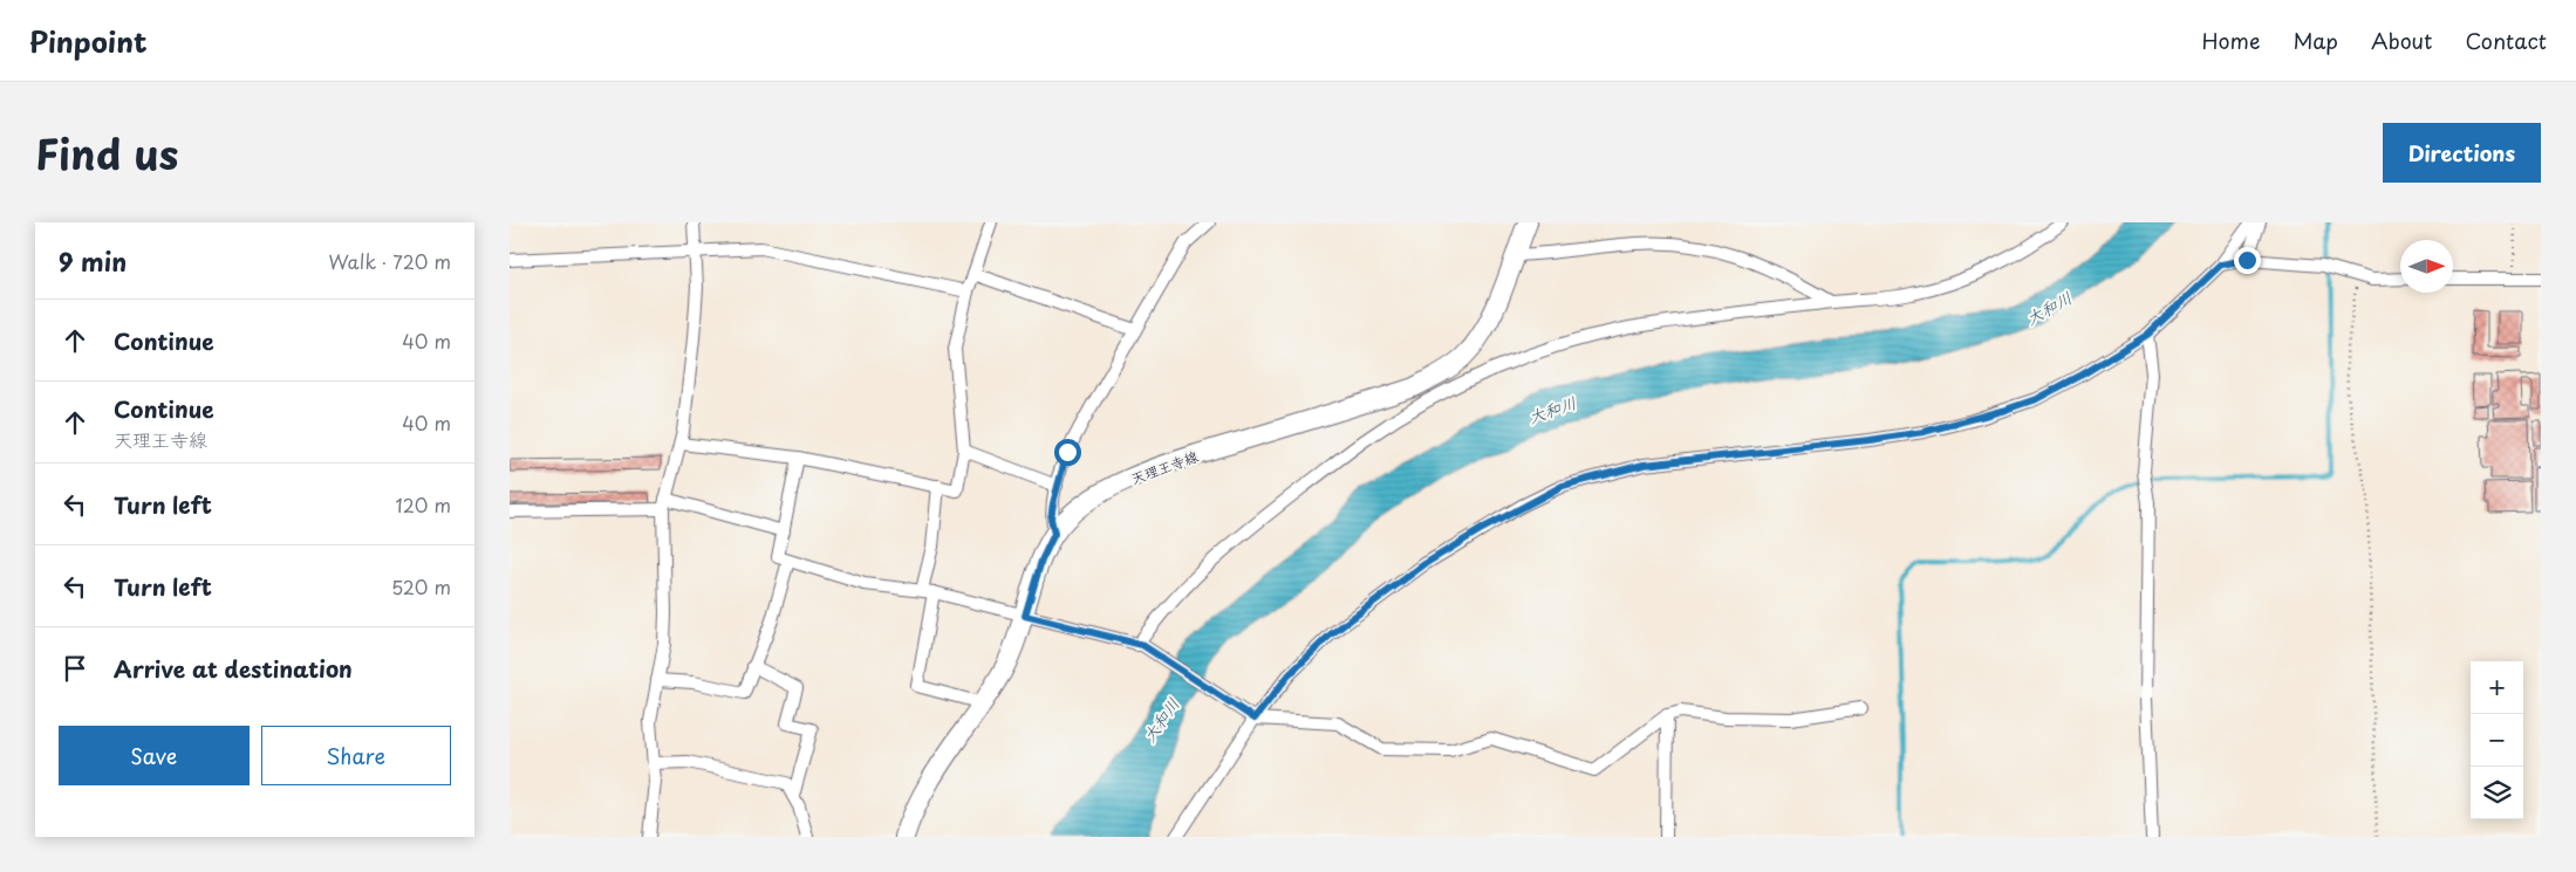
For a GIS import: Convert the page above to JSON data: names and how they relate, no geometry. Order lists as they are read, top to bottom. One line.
{"streets":{"main road":["天理王寺線"]},"water":["大和川"],"north":"right","page":{"header":"Pinpoint","nav":["Home","Map","About","Contact"],"title":"Find us","buttons":["Directions",["Save","Share"]],"heading":["9 min","Walk · 720 m"],"list":[["Continue","40 m"],["Continue","天理王寺線","40 m"],["Turn left","120 m"],["Turn left","520 m"],"Arrive at destination"],"map_buttons":["+","−"]}}
